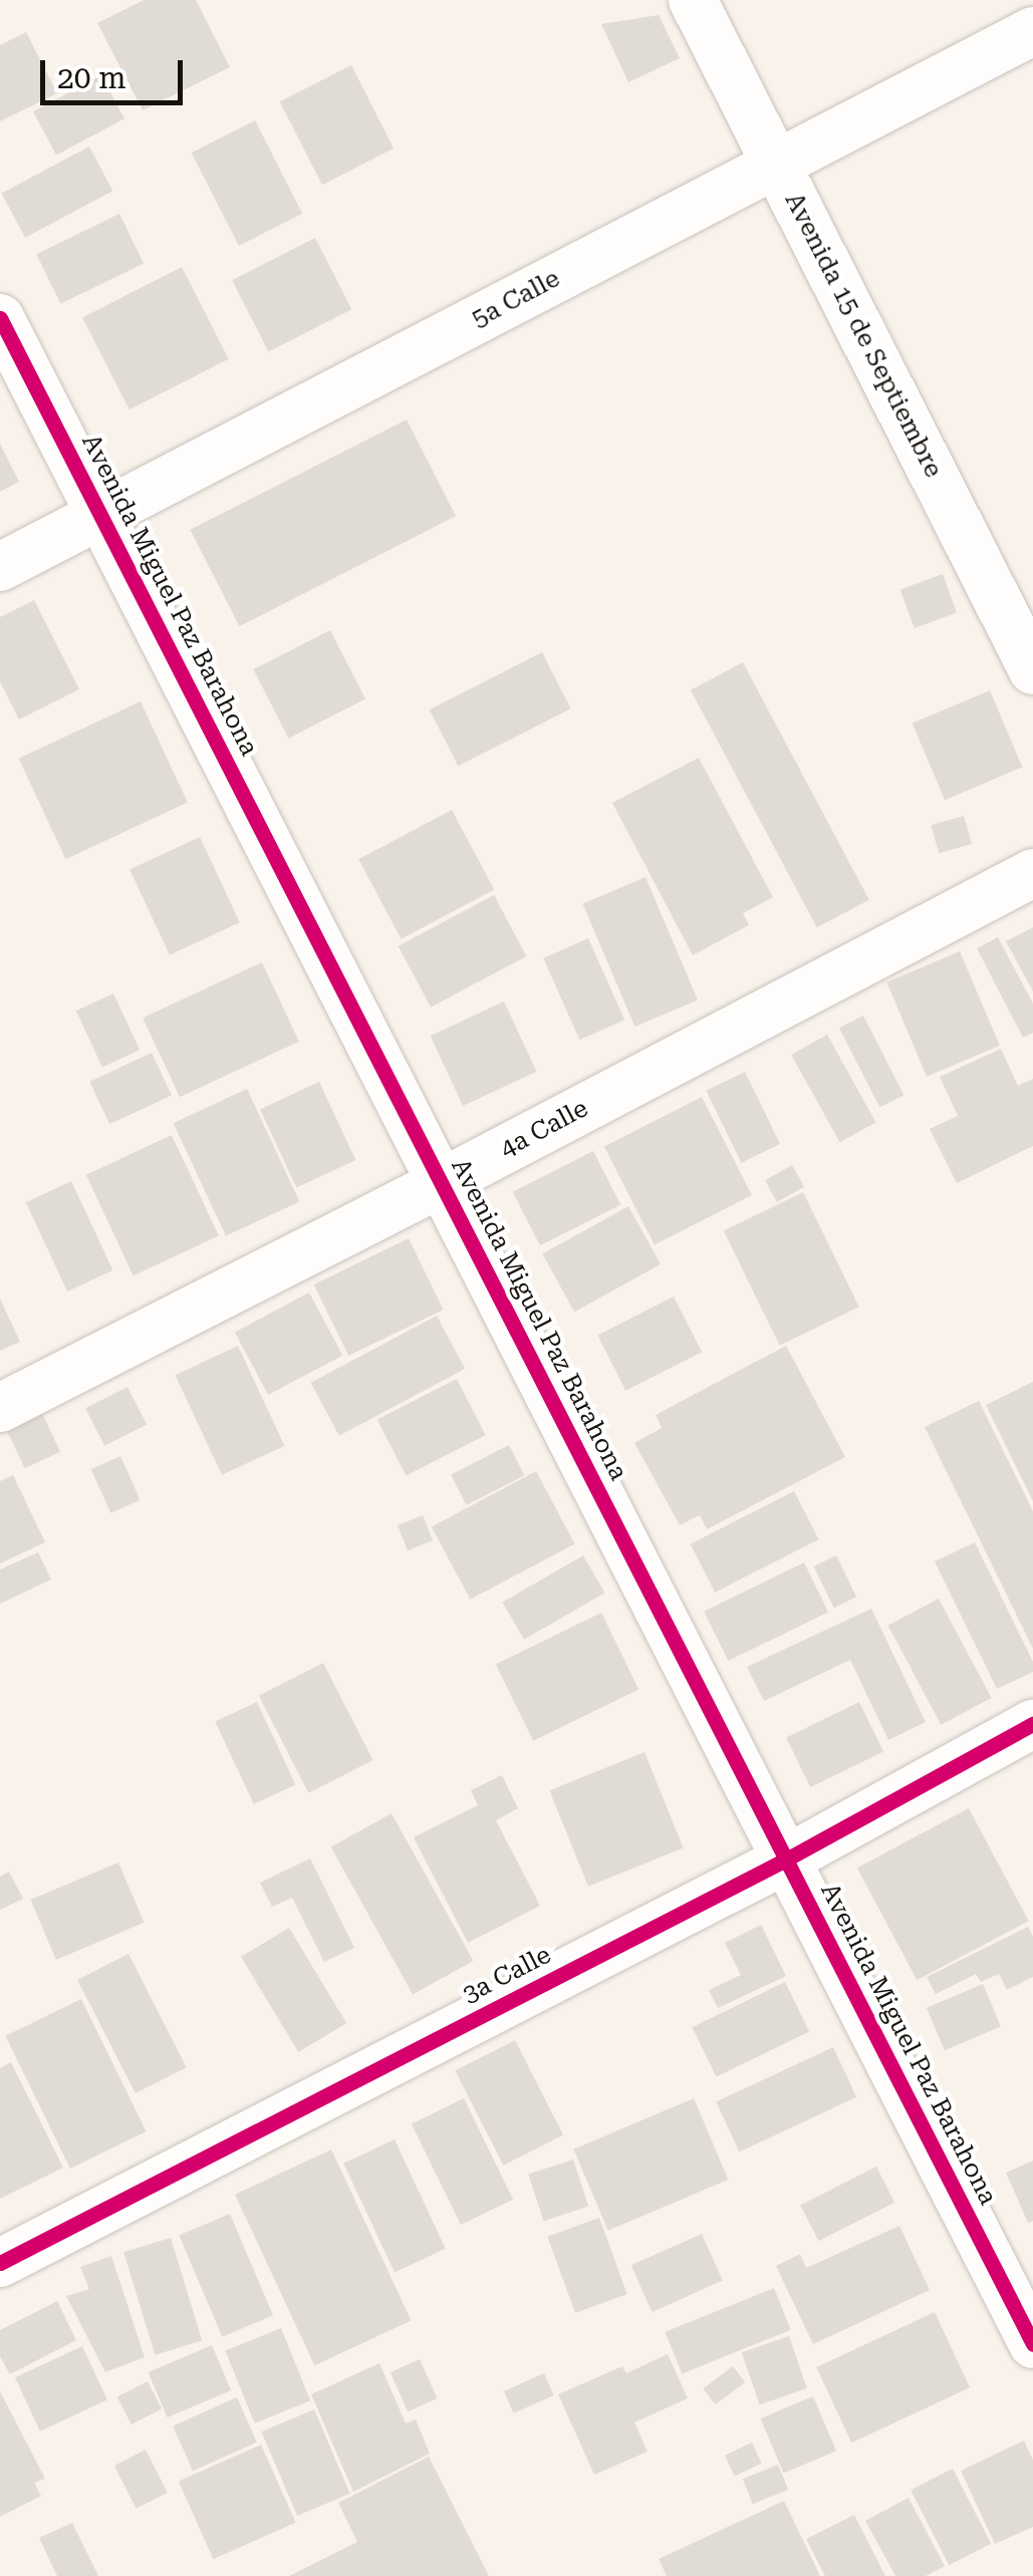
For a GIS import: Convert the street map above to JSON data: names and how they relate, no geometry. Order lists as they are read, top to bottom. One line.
{"streets":{"street":["5a Calle","Avenida 15 de Septiembre","Avenida Miguel Paz Barahona","4a Calle","3a Calle"]},"crossings":[["5a Calle","Avenida 15 de Septiembre"],["5a Calle","Avenida Miguel Paz Barahona"],["Avenida Miguel Paz Barahona","4a Calle"],["Avenida Miguel Paz Barahona","3a Calle"]],"scale_bar":"20 m"}
